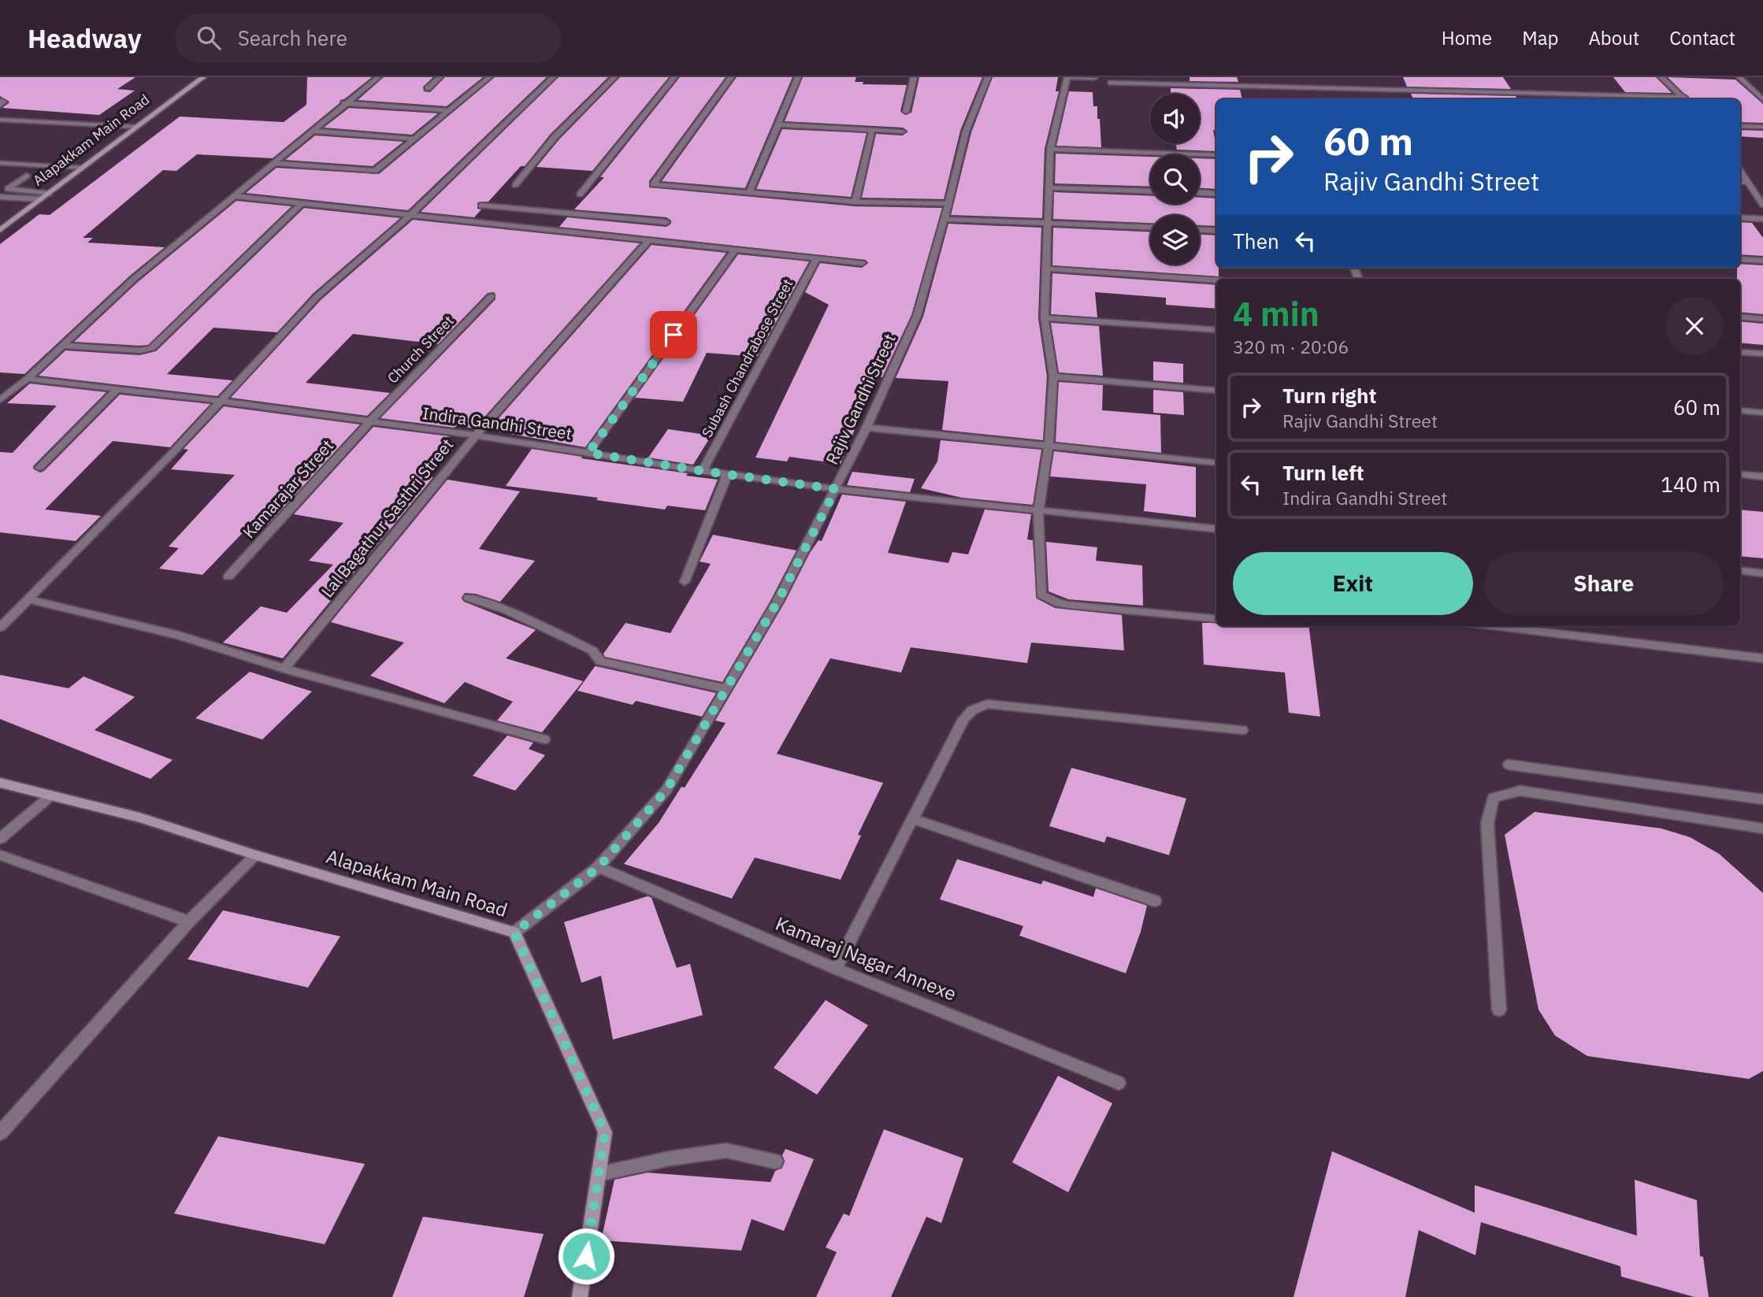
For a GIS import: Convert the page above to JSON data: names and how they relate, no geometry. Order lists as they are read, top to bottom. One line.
{"streets":{"main road":["Alapakkam Main Road"],"street":["Church Street","Subash Chandrabose Street","Rajiv Gandhi Street","Indira Gandhi Street","Kamarajar Street","Lal Bagathur Sasthri Street","Kamaraj Nagar Annexe"]},"crossings":[["Alapakkam Main Road","Rajiv Gandhi Street"],["Church Street","Indira Gandhi Street"],["Church Street","Kamarajar Street"],["Subash Chandrabose Street","Indira Gandhi Street"],["Rajiv Gandhi Street","Indira Gandhi Street"],["Rajiv Gandhi Street","Kamaraj Nagar Annexe"],["Indira Gandhi Street","Kamarajar Street"],["Indira Gandhi Street","Lal Bagathur Sasthri Street"]],"page":{"header":"Headway","search":"Search here","nav":["Home","Map","About","Contact"],"turn":["60 m","Rajiv Gandhi Street"],"then":"Then","heading":["4 min","320 m · 20:06"],"list":[{"name":"Turn right","note":"Rajiv Gandhi Street","value":"60 m"},{"name":"Turn left","note":"Indira Gandhi Street","value":"140 m"}],"buttons":["Exit","Share"]}}
